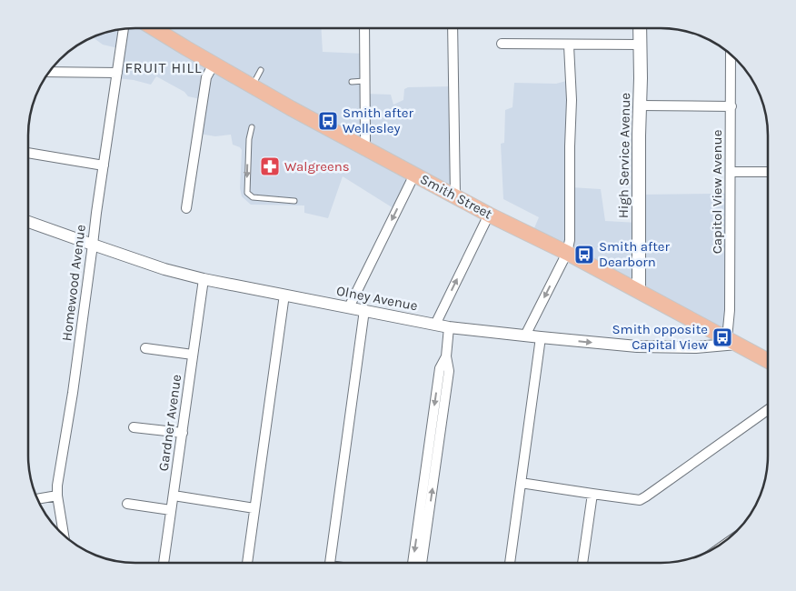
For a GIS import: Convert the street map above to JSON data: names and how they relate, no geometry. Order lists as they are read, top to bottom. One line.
{"streets":{"main road":["High Service Avenue","Smith Street"],"street":["Capitol View Avenue","Homewood Avenue","Olney Avenue","Gardner Avenue"]},"crossings":[["High Service Avenue","Smith Street"],["Capitol View Avenue","Smith Street"],["Capitol View Avenue","Olney Avenue"],["Smith Street","Olney Avenue"],["Homewood Avenue","Olney Avenue"],["Olney Avenue","Gardner Avenue"]],"districts":["FRUIT HILL"],"places":{"bus stop":["Smith after Wellesley","Smith after Dearborn","Smith opposite Capital View"],"pharmacy":["Walgreens"]}}
